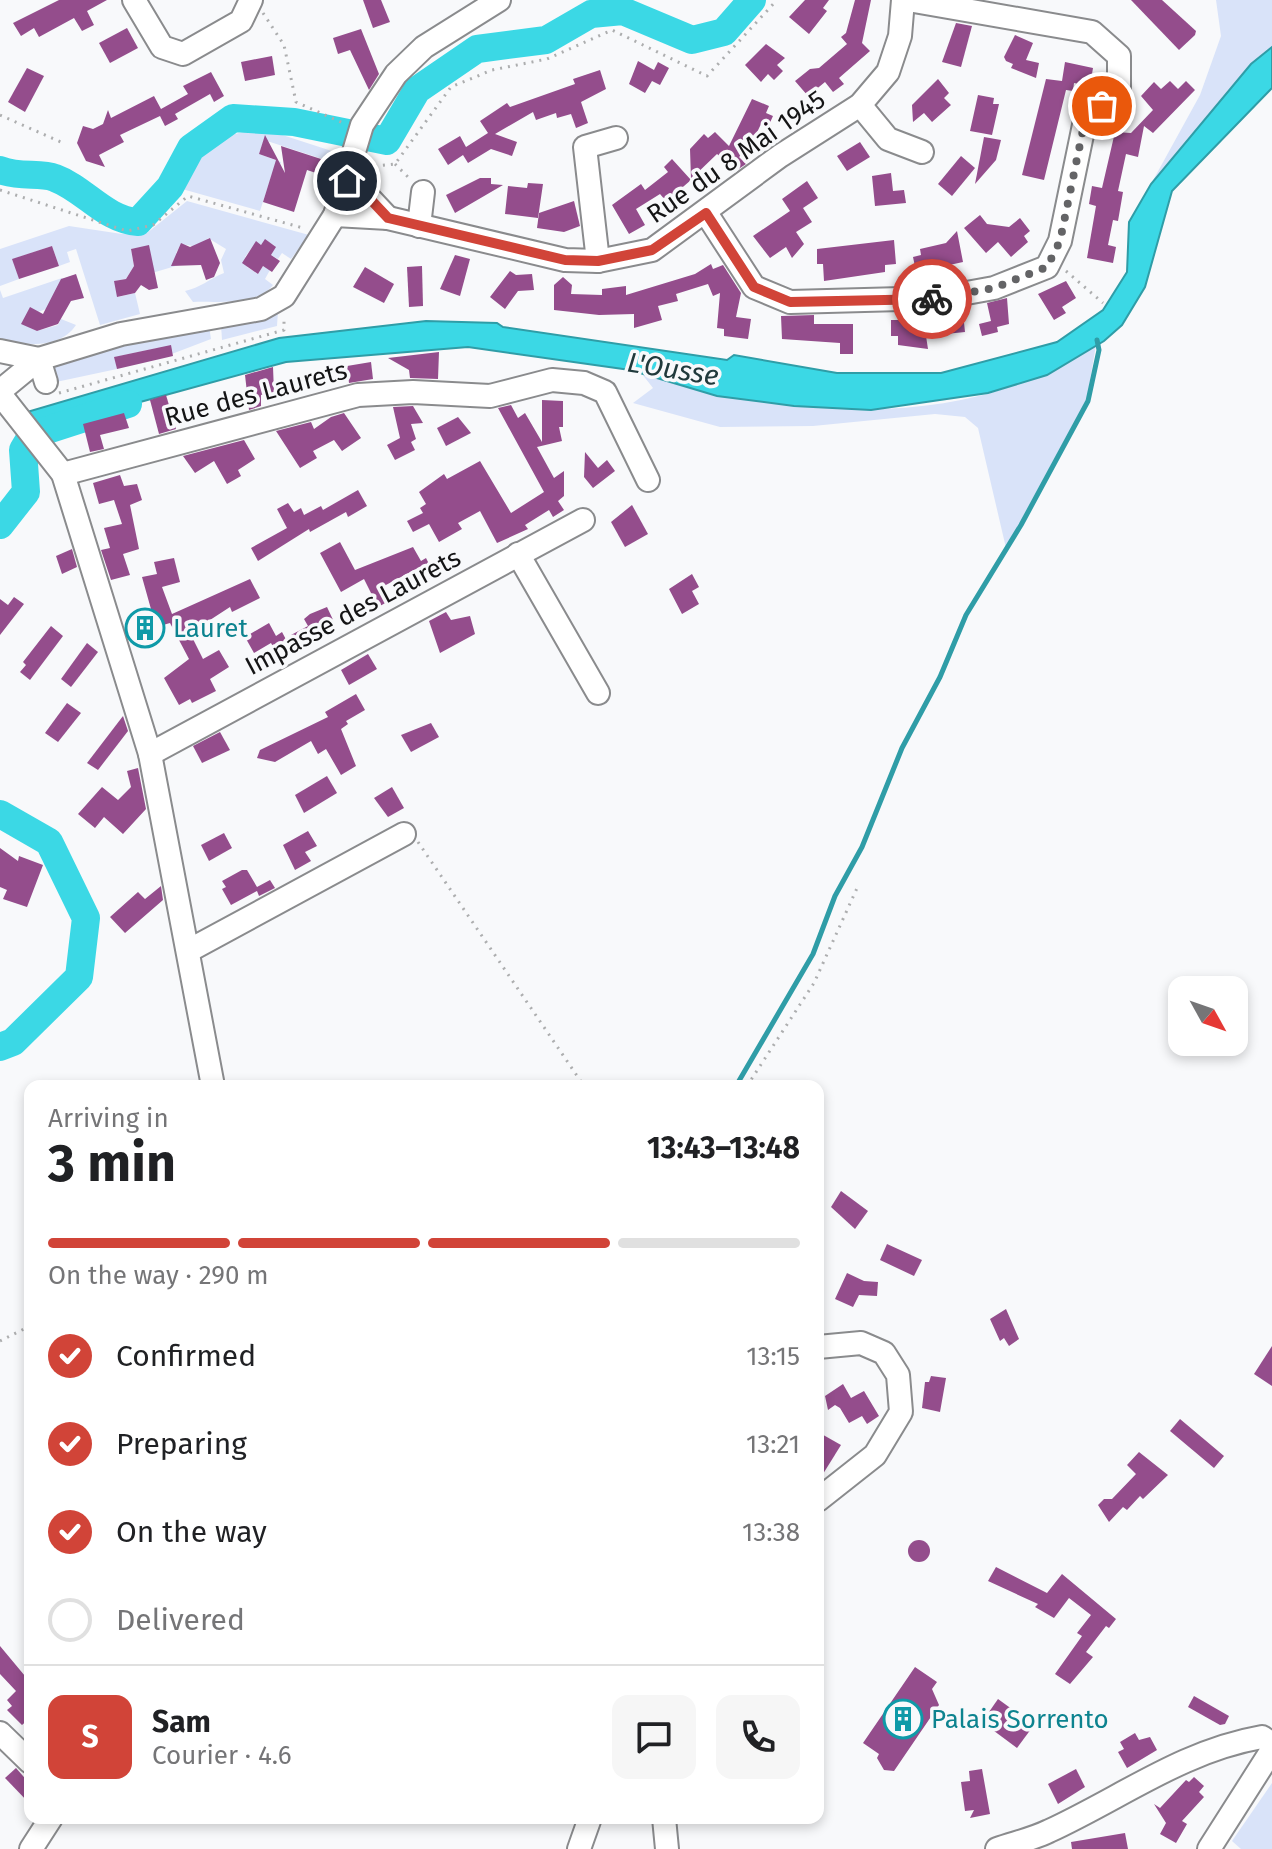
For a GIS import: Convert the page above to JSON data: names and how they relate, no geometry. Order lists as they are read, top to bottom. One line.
{"streets":{"street":["Rue du 8 Mai 1945","Rue des Laurets","Impasse des Laurets"]},"water":["L'Ousse"],"places":{"building":["Lauret","Palais Sorrento"]},"north":"bottom right","page":{"heading":["3 min","Arriving in","13:43–13:48"],"panel":["Sam","Courier · 4.6"],"bar":"On the way · 290 m","list":[["Confirmed","13:15"],["Preparing","13:21"],["On the way","13:38"],"Delivered"],"round":"S"}}
